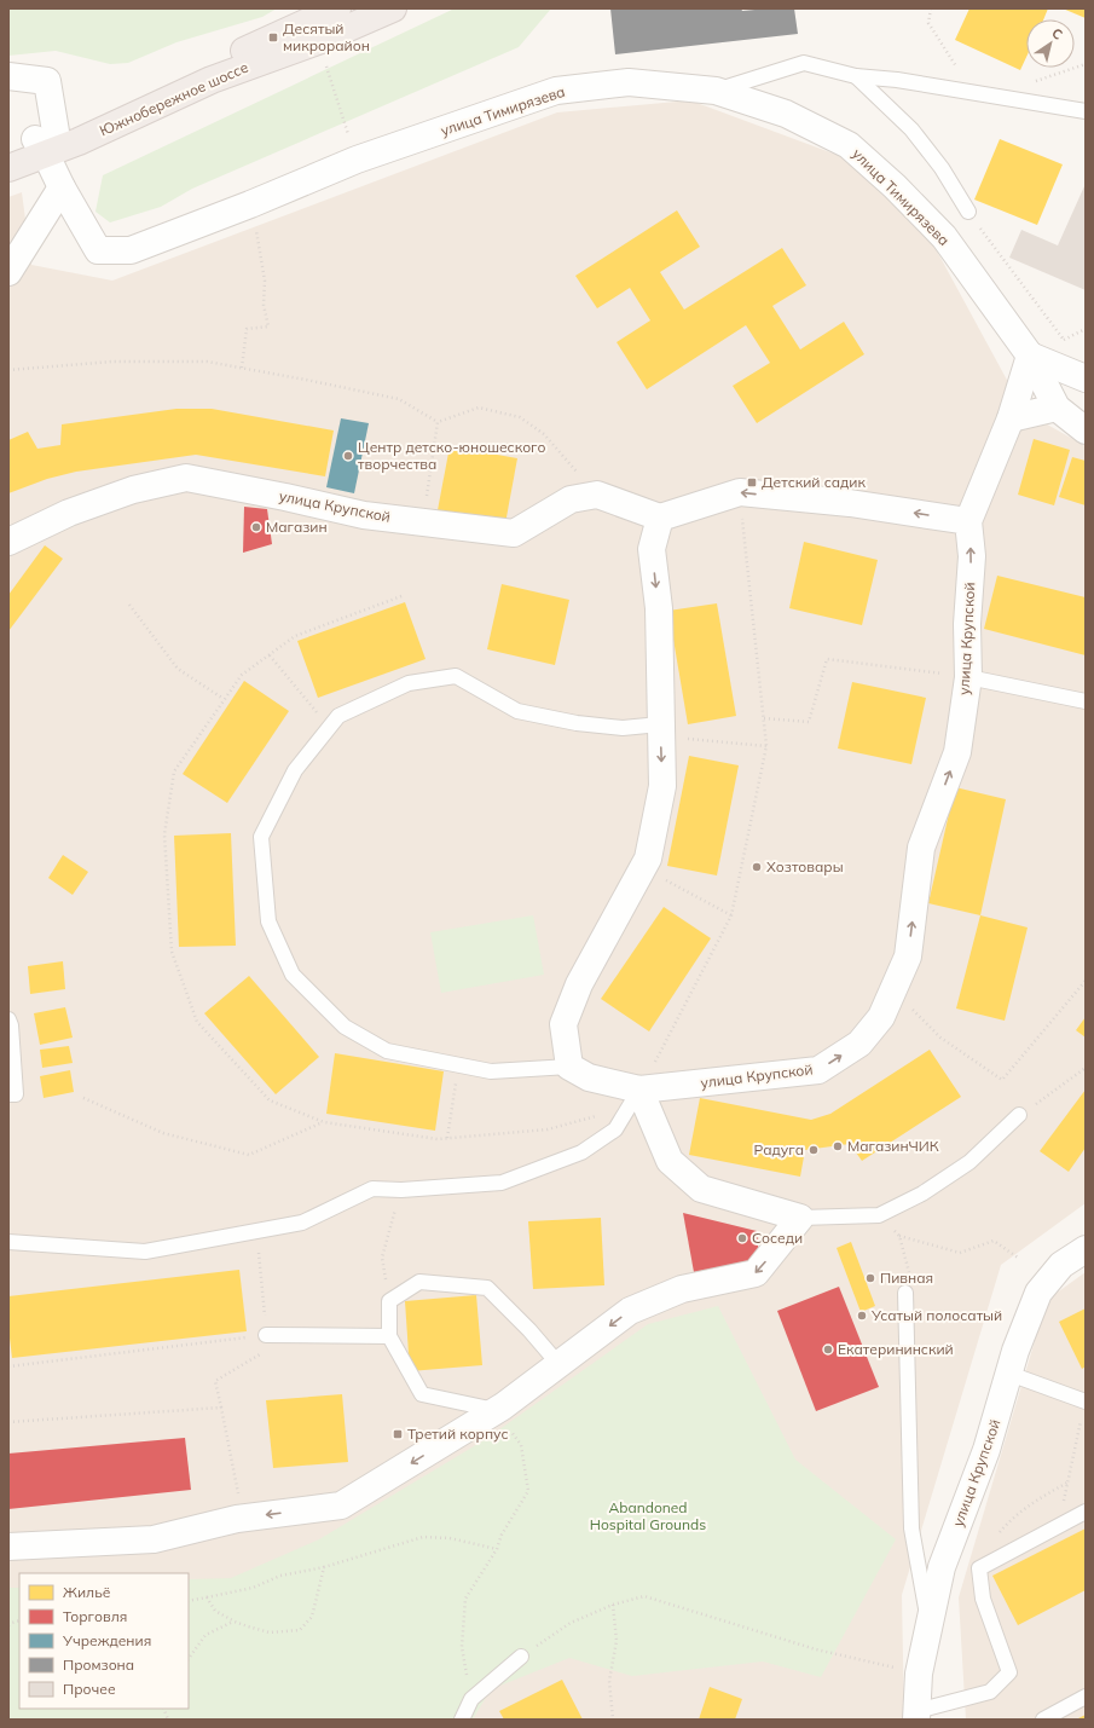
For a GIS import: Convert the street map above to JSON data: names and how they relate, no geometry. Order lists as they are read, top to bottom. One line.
{"streets":{"highway":["Южнобережное шоссе"],"street":["улица Тимирязева","улица Крупской"]},"parks":["Abandoned Hospital Grounds"],"places":{"transit":["Десятый микрорайон","Детский садик","Третий корпус"],"other":["Центр детско-юношеского творчества","Магазин","Хозтовары","МагазинЧИК","Радуга","Соседи","Пивная","Усатый полосатый","Екатерининский"]},"legend":["Жильё","Торговля","Учреждения","Промзона","Прочее"],"north":"top right"}
